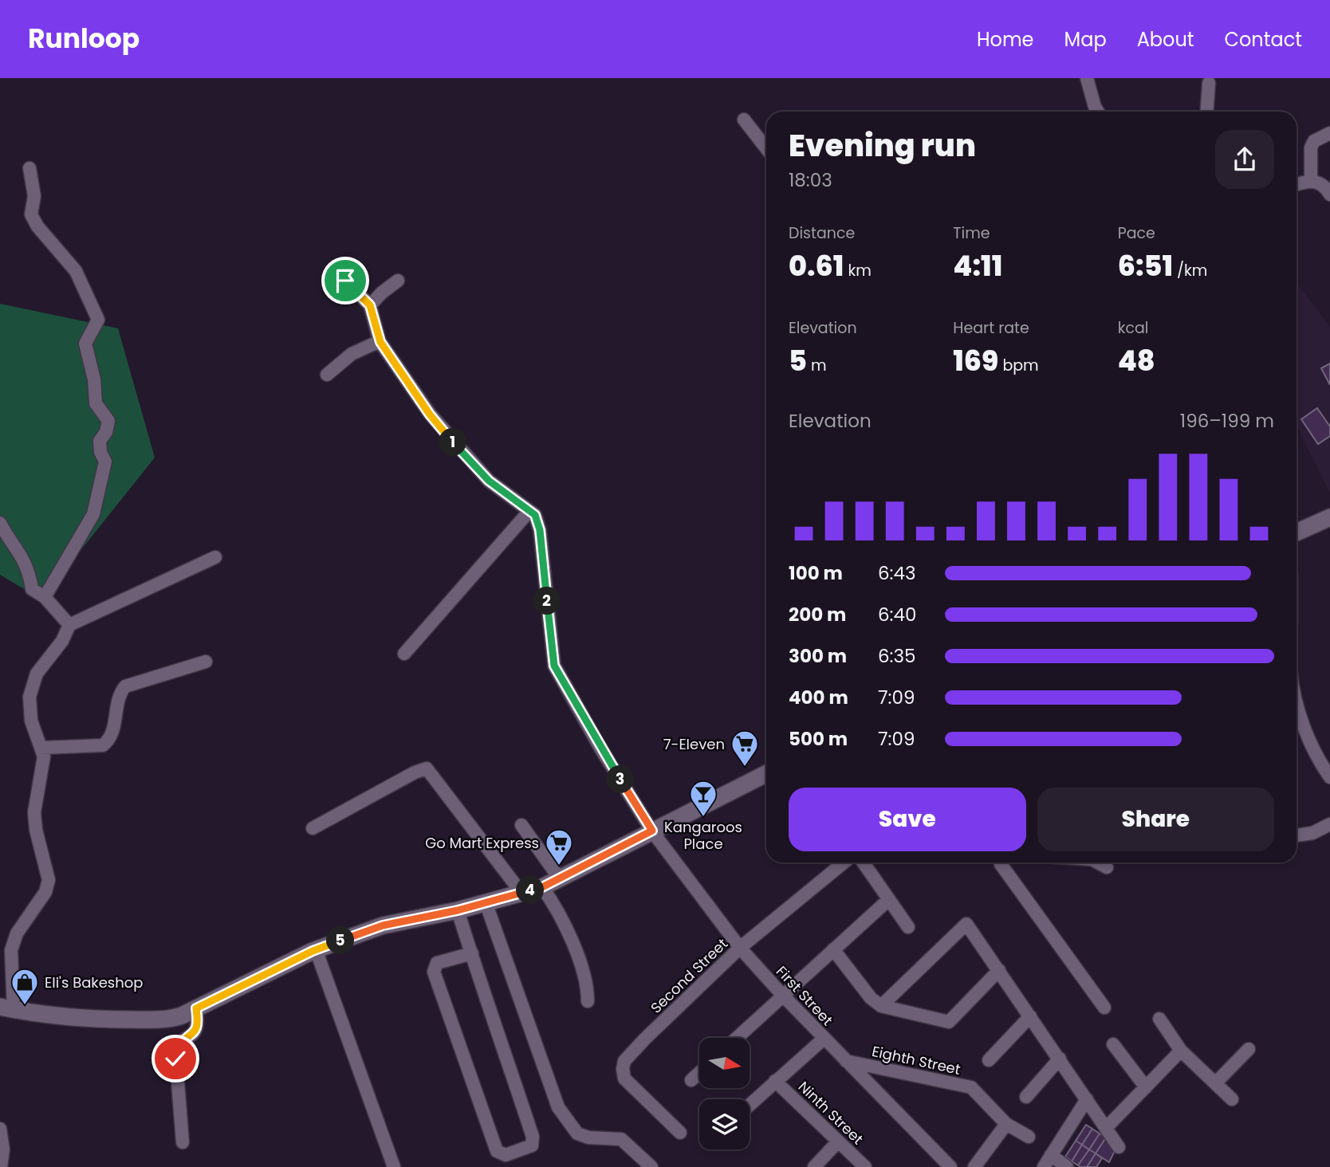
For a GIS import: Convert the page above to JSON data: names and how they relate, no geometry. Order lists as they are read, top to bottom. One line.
{"streets":{"street":["Second Street","First Street","Eighth Street","Ninth Street"]},"crossings":[["Second Street","First Street"],["First Street","Eighth Street"]],"places":{"supermarket":["7-Eleven","Go Mart Express"],"bar":["Kangaroos Place"],"shop":["Eli's Bakeshop"]},"north":"right","page":{"header":"Runloop","nav":["Home","Map","About","Contact"],"heading":["Evening run","18:03"],"stats":[["Distance","0.61 km"],["Time","4:11"],["Pace","6:51 /km"],["Elevation","5 m"],["Heart rate","169 bpm"],["kcal","48"]],"chart":["Elevation","196–199 m"],"pins":["1","2","3","4","5"],"list":[{"name":"100 m","note":"6:43"},{"name":"200 m","note":"6:40"},{"name":"300 m","note":"6:35"},{"name":"400 m","note":"7:09"},{"name":"500 m","note":"7:09"}],"buttons":["Save","Share"]}}
